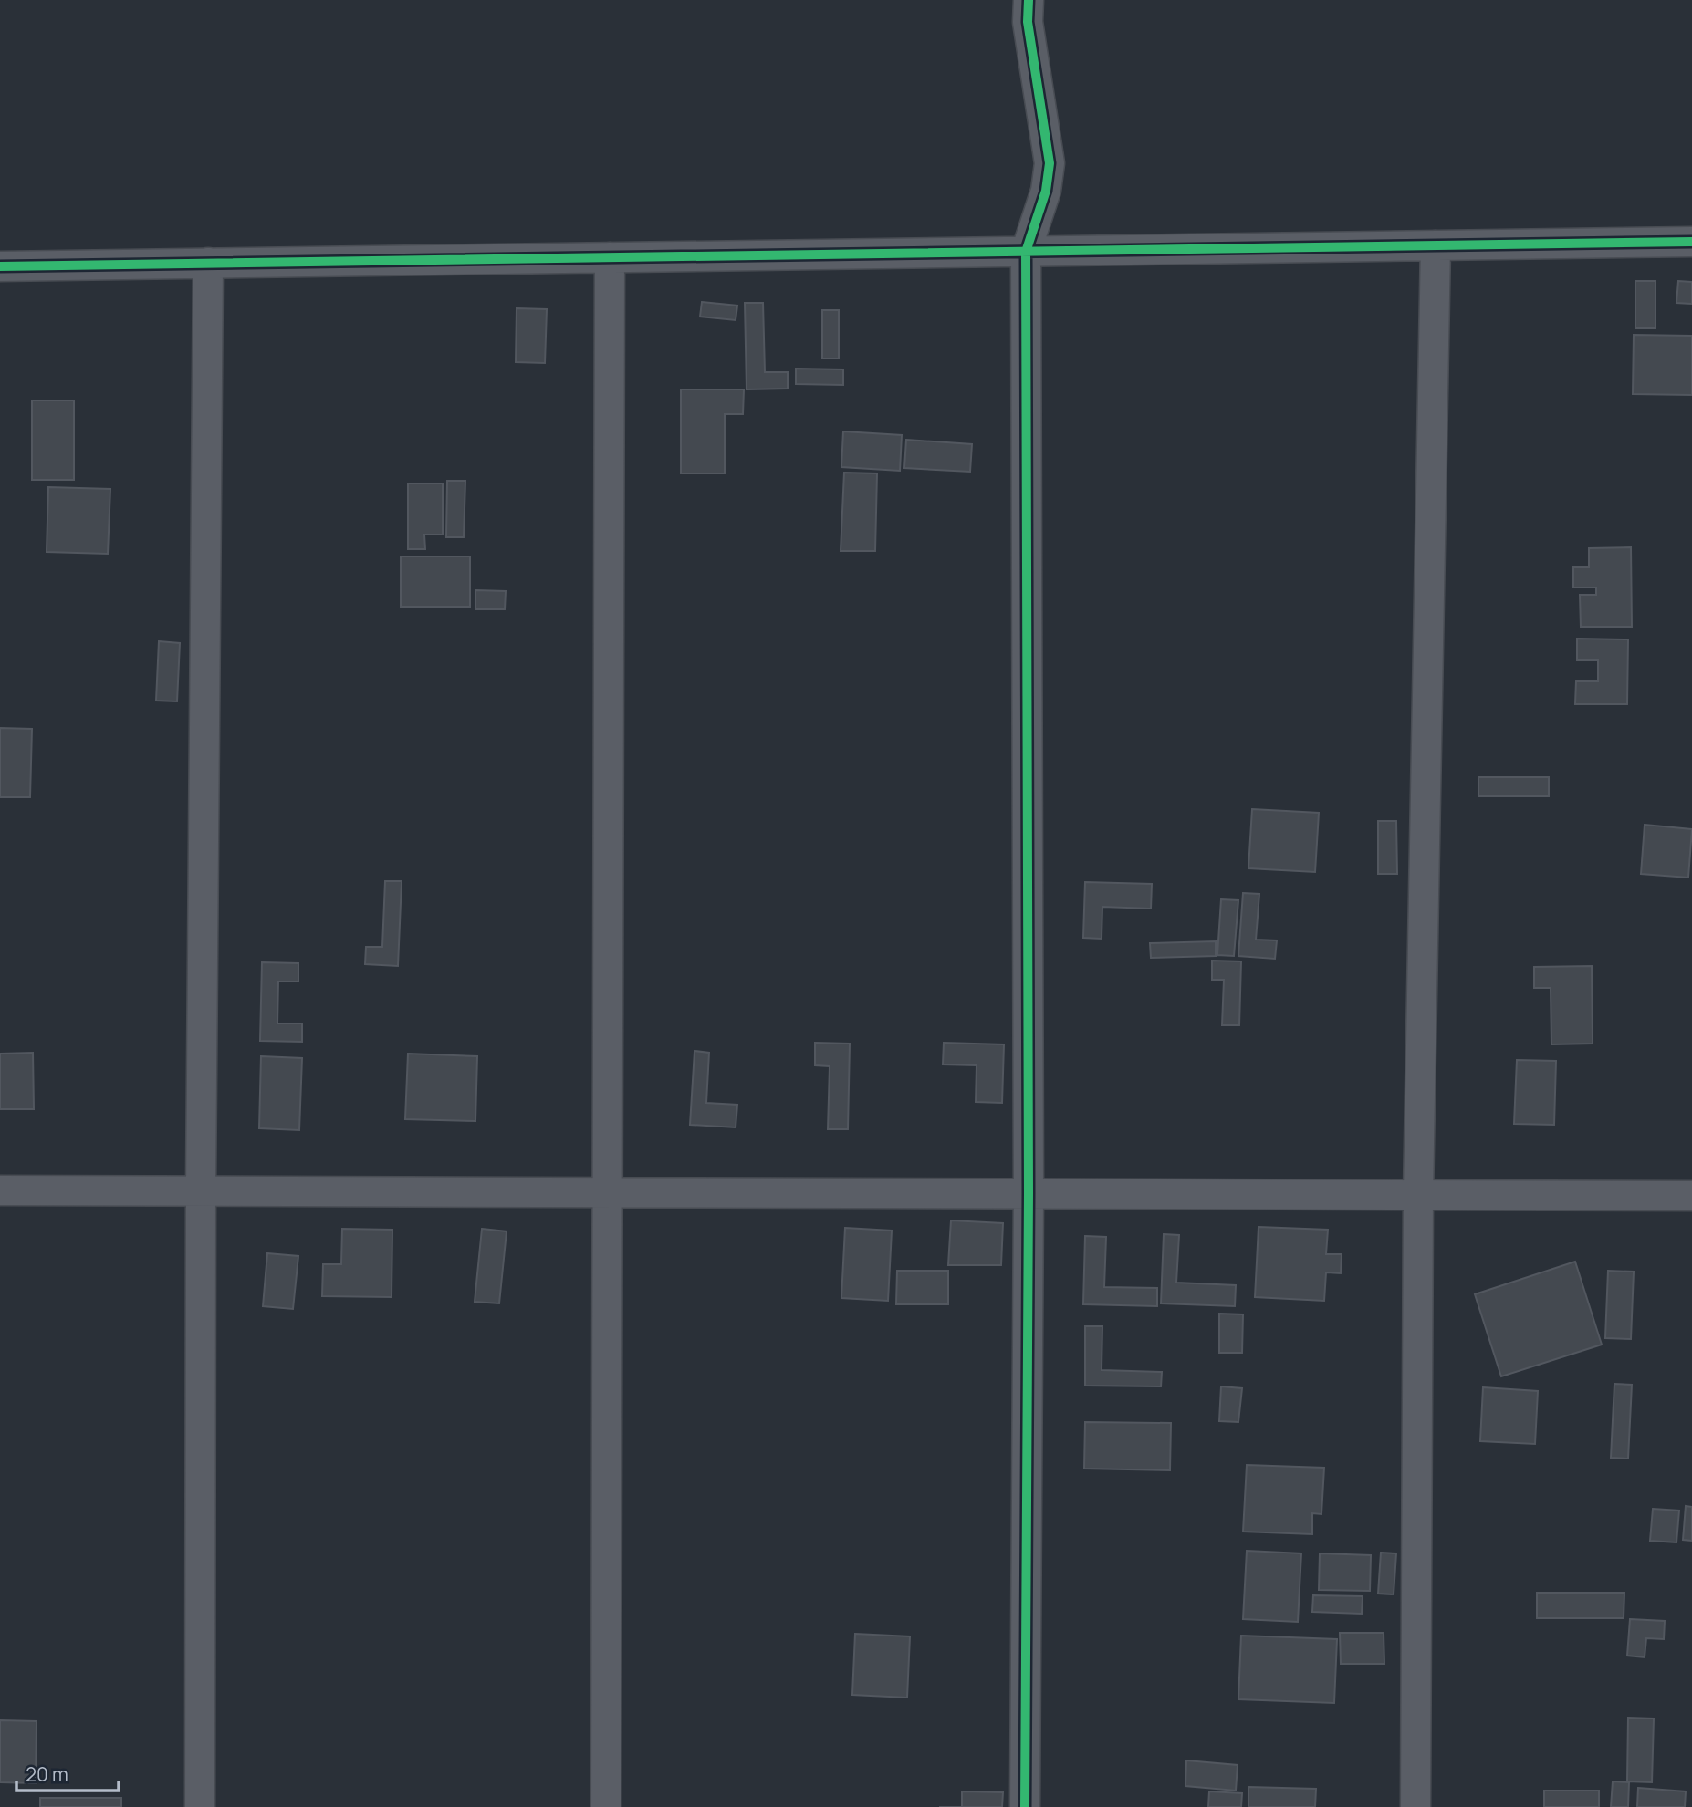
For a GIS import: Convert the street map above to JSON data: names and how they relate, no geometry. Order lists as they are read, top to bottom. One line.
{"scale_bar":"20 m"}
